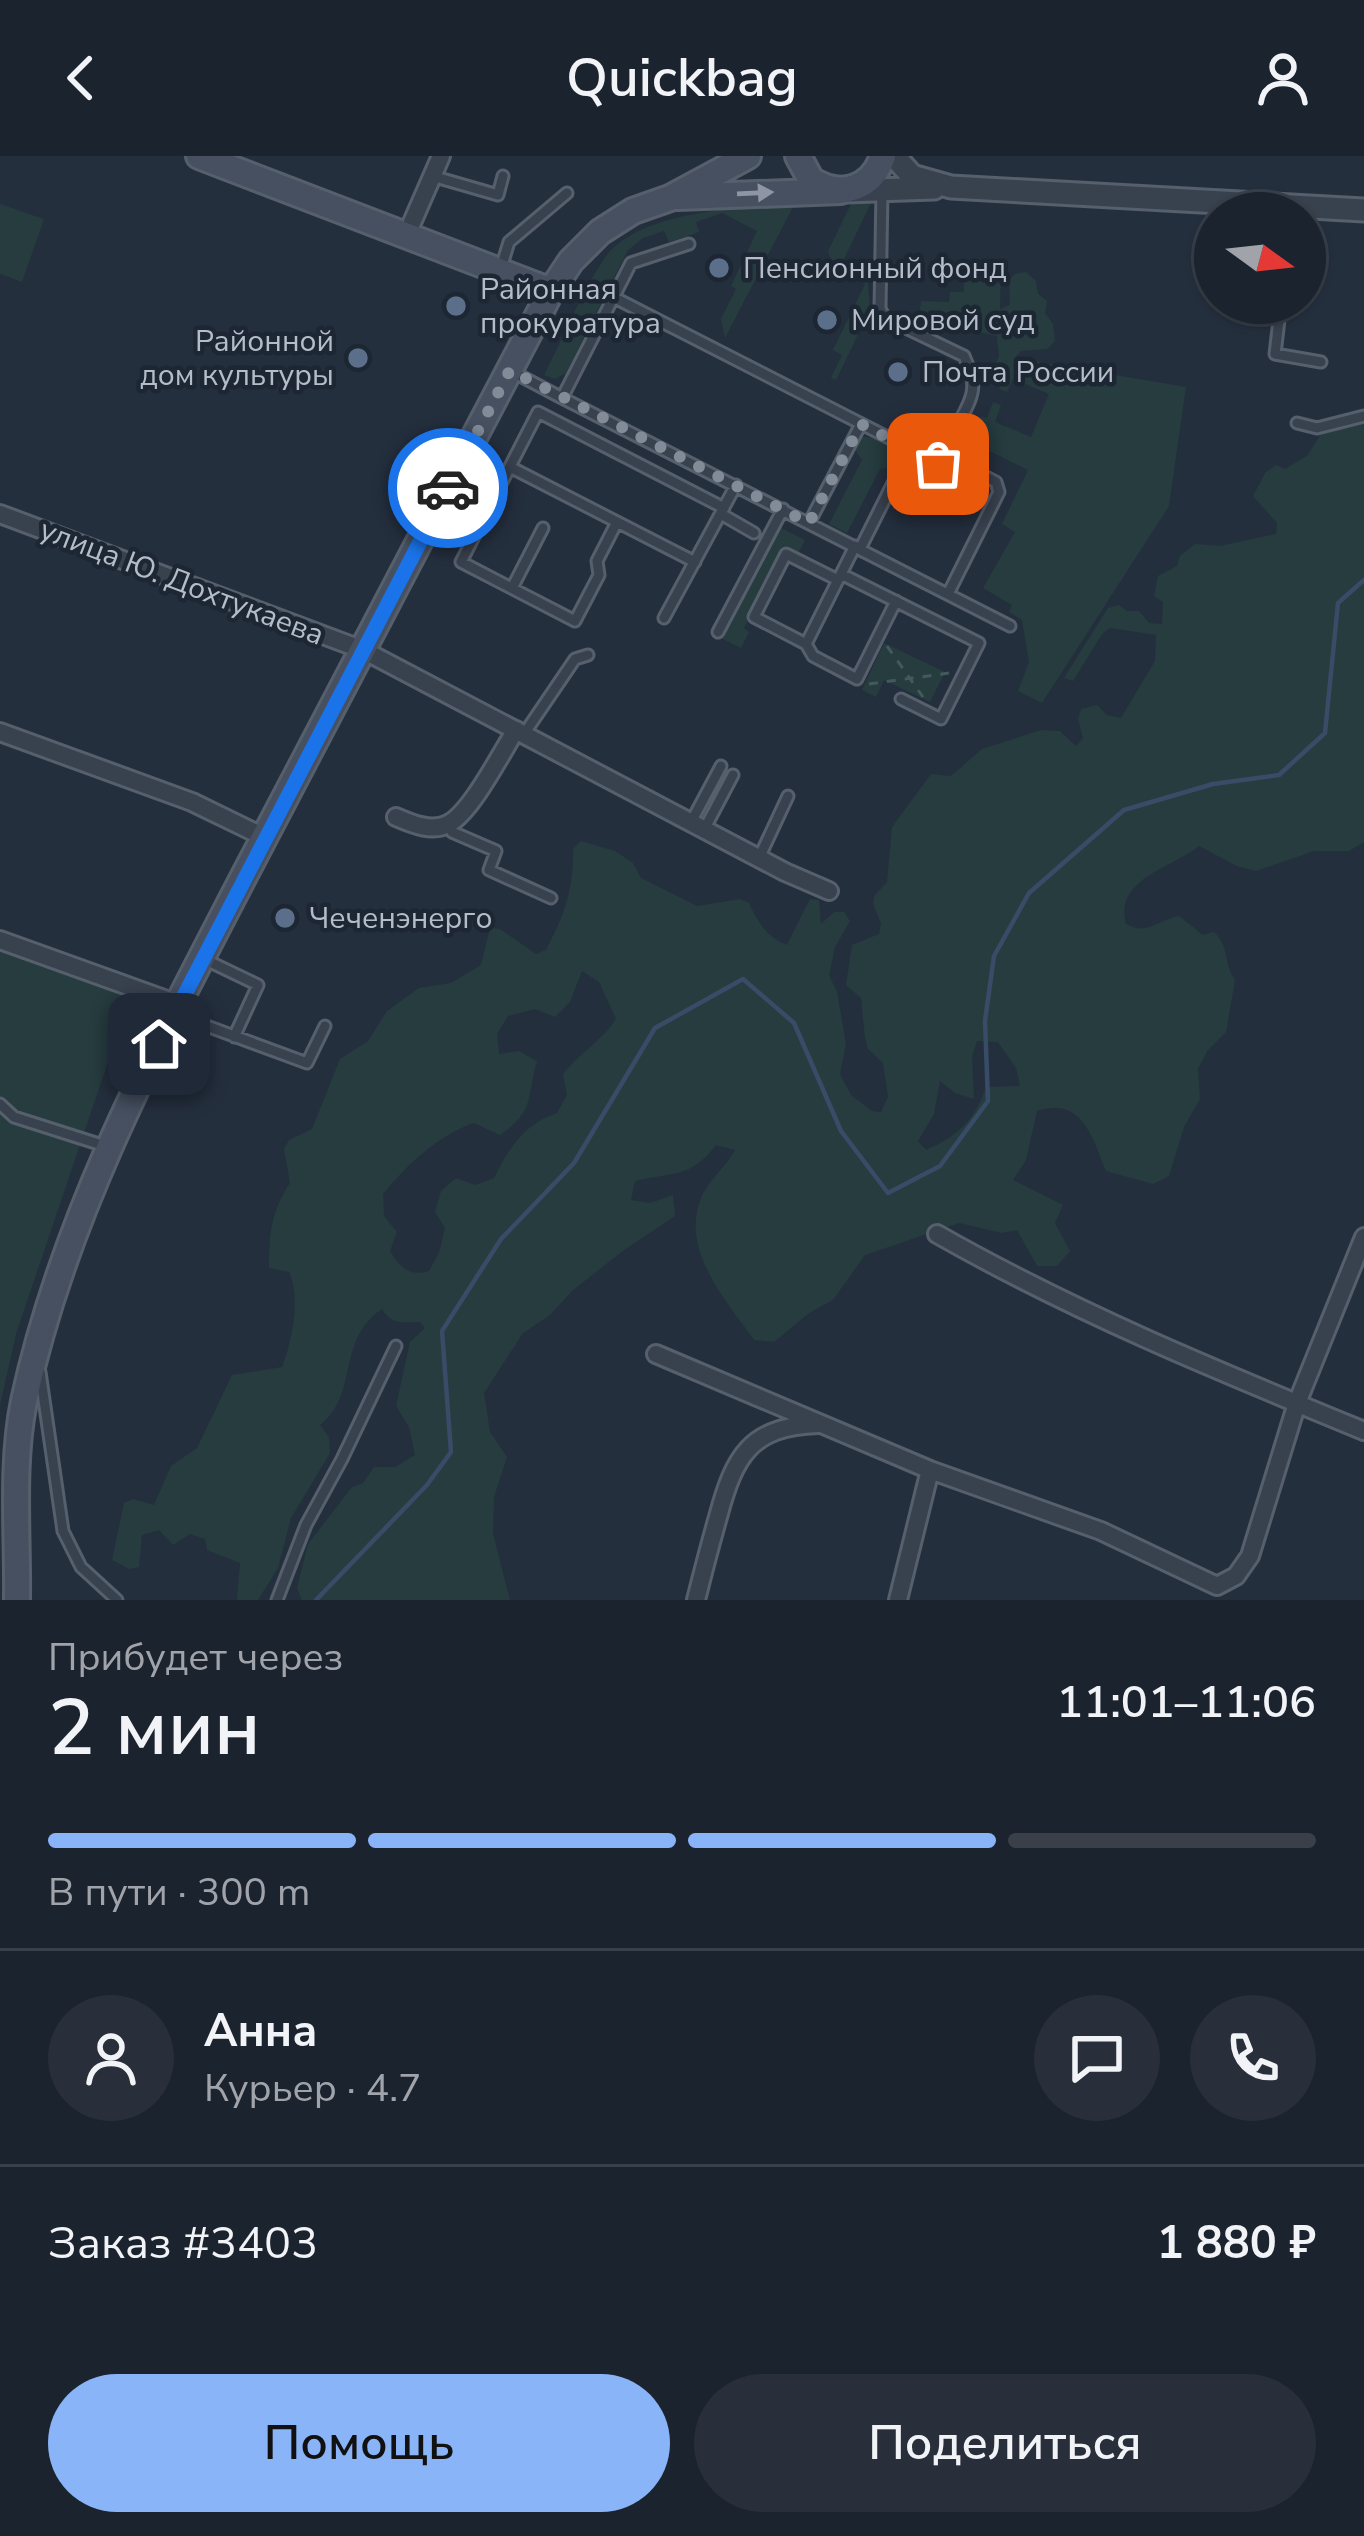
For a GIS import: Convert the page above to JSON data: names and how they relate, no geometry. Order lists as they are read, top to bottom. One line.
{"streets":{"street":["улица Ю. Дохтукаева"]},"places":["Пенсионный фонд","Районная прокуратура","Мировой суд","Районной дом культуры","Почта России","Чеченэнерго"],"north":"right","page":{"header":"Quickbag","heading":["2 мин","Прибудет через","11:01–11:06"],"panel":["Анна","Курьер · 4.7","Заказ #3403","1 880 ₽"],"bar":"В пути · 300 m","buttons":["Помощь","Поделиться"]}}
